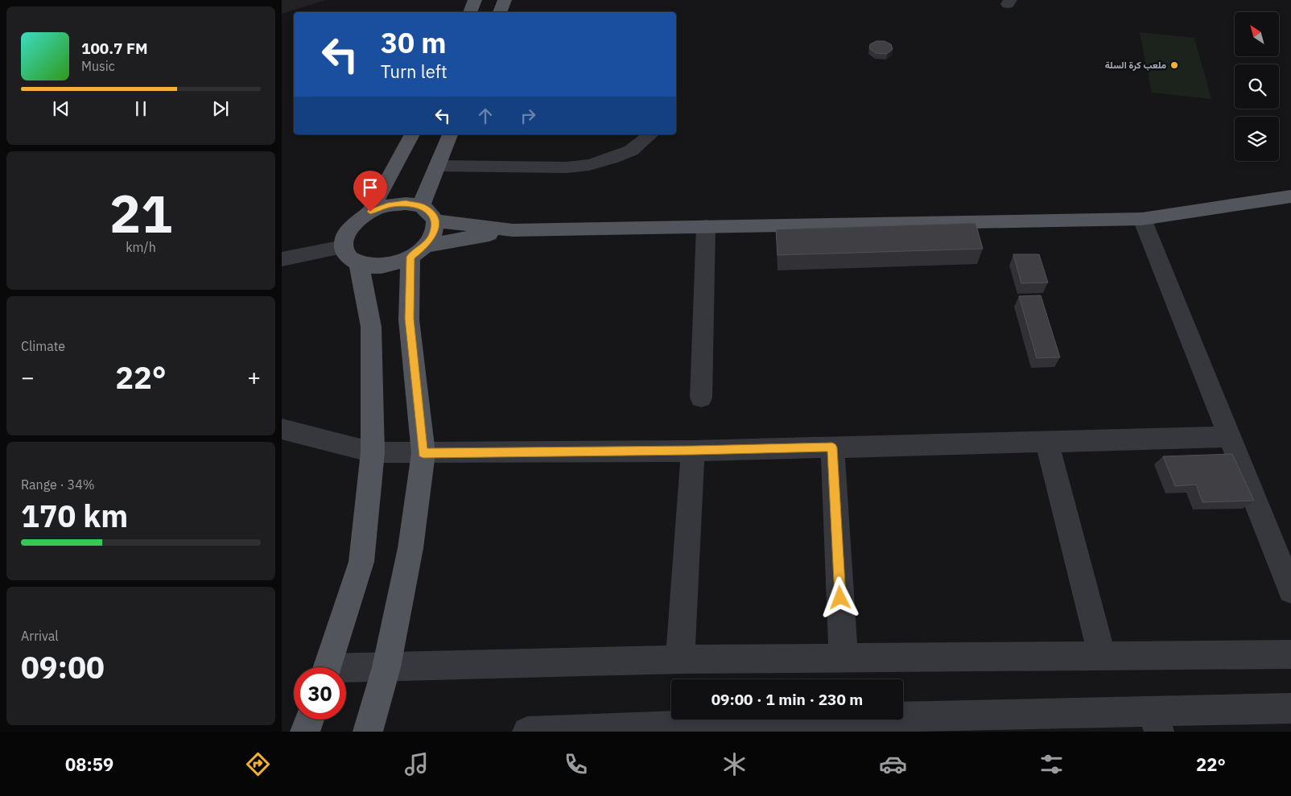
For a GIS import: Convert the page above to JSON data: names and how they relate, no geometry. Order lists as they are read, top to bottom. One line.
{"places":["ملعب كرة السلة"],"north":"top left","page":{"turn":["30 m","Turn left"],"song":["100.7 FM","Music"],"tile":[["21","km/h"],"Climate",["Range · 34%","170 km"],["Arrival","09:00"]],"heat":["−","22°","+"],"limit":"30","trip":"09:00 · 1 min · 230 m","tabs":["08:59","22°"]}}
